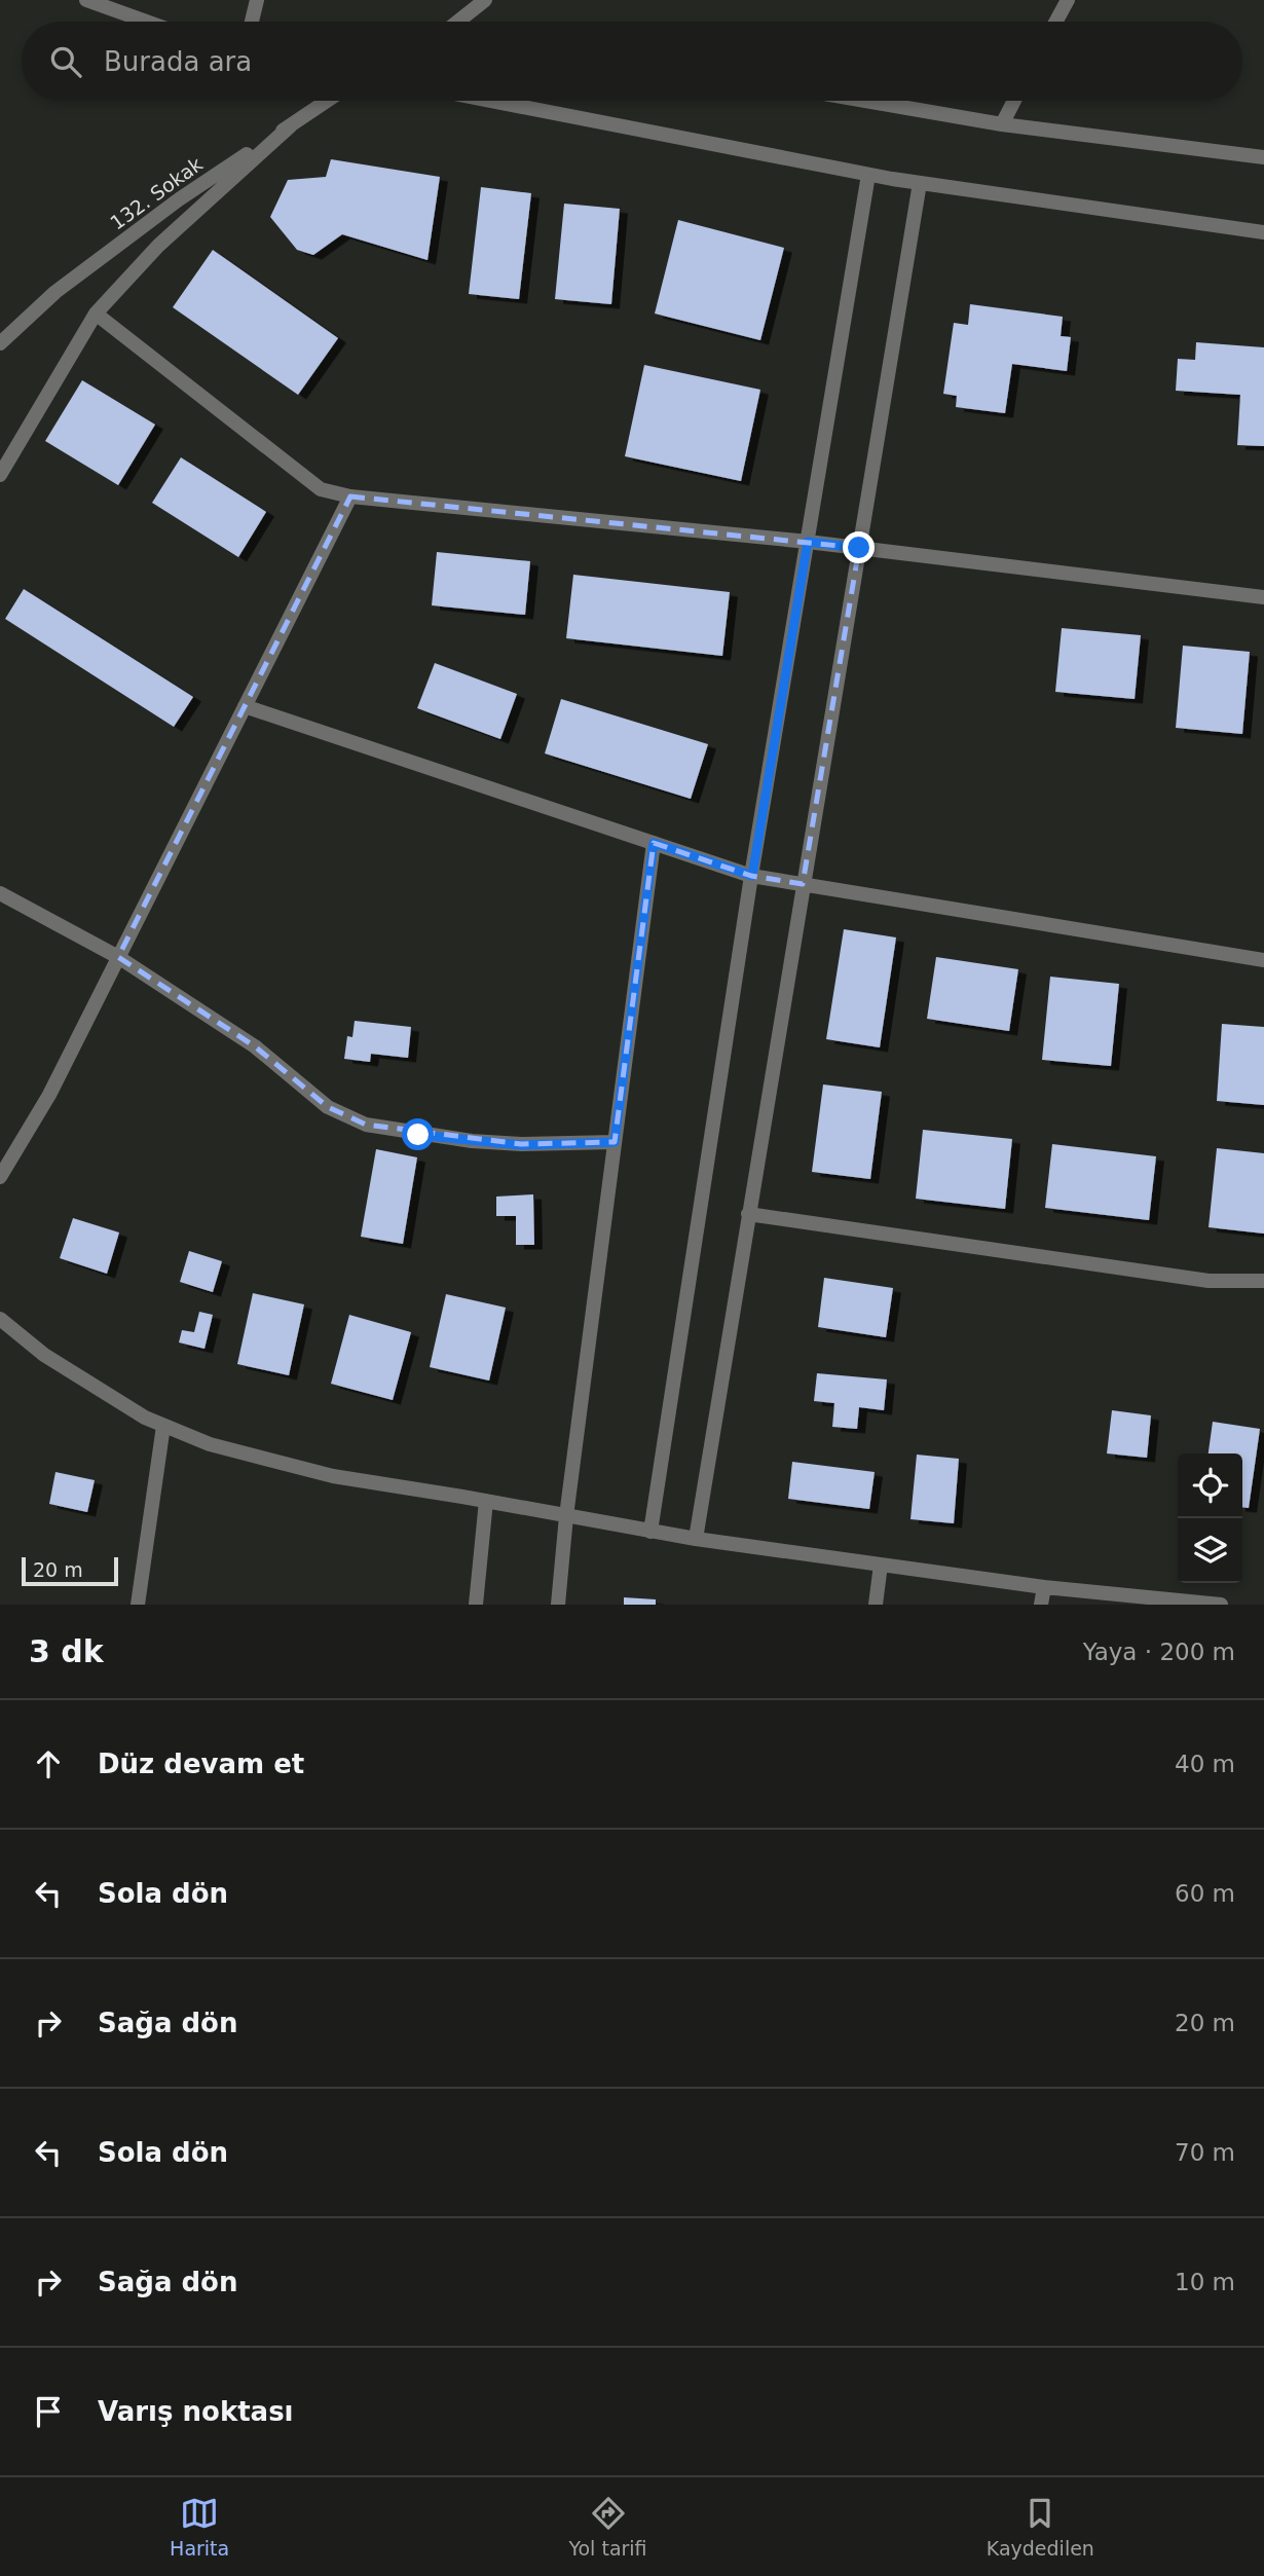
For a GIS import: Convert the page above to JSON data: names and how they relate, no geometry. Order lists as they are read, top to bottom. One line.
{"streets":{"street":["132. Sokak"]},"scale_bar":"20 m","page":{"search":"Burada ara","scale":"20 m","heading":["3 dk","Yaya · 200 m"],"list":[["Düz devam et","40 m"],["Sola dön","60 m"],["Sağa dön","20 m"],["Sola dön","70 m"],["Sağa dön","10 m"],"Varış noktası"],"nav":["Harita","Yol tarifi","Kaydedilen"]}}
